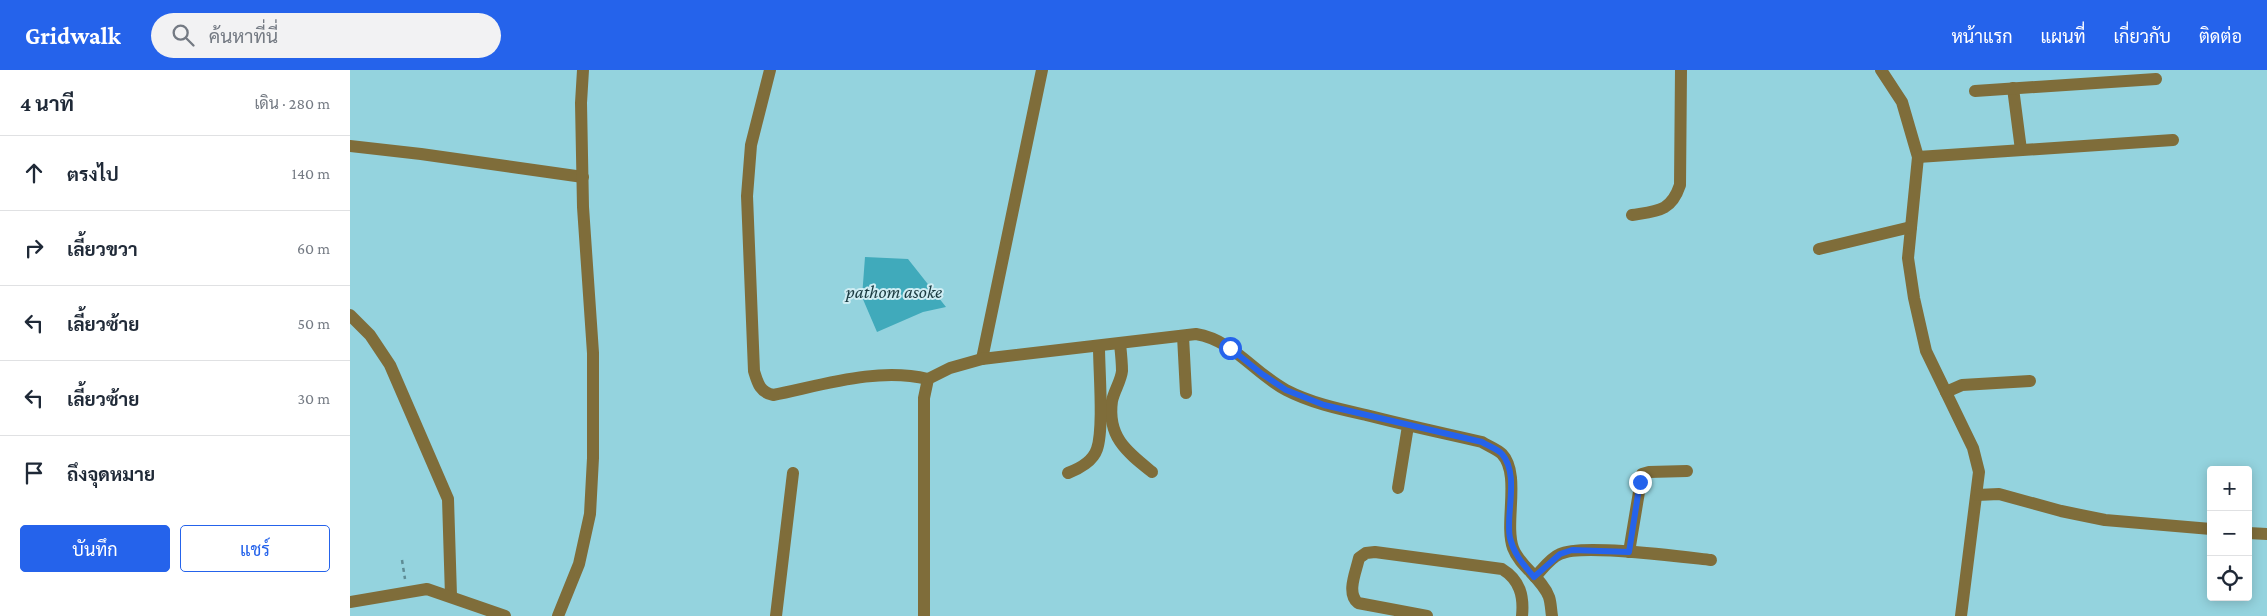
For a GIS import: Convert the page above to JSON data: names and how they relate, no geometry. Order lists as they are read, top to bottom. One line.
{"water":["pathom asoke"],"page":{"header":"Gridwalk","search":"ค้นหาที่นี่","nav":["หน้าแรก","แผนที่","เกี่ยวกับ","ติดต่อ"],"heading":["4 นาที","เดิน · 280 m"],"list":[["ตรงไป","140 m"],["เลี้ยวขวา","60 m"],["เลี้ยวซ้าย","50 m"],["เลี้ยวซ้าย","30 m"],"ถึงจุดหมาย"],"map_buttons":["+","−"],"buttons":["บันทึก","แชร์"]}}
